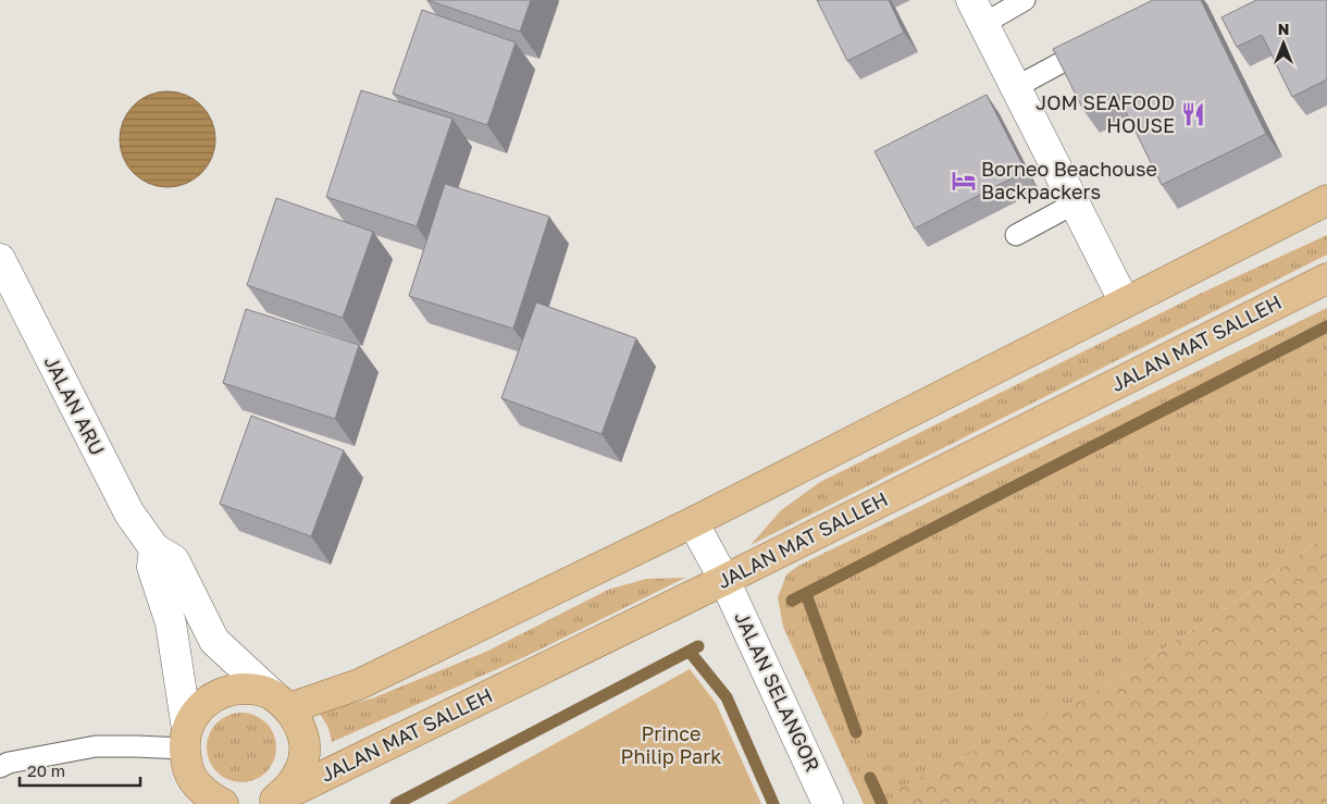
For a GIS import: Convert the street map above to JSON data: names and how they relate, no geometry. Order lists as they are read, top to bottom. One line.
{"streets":{"main road":["JALAN MAT SALLEH"],"street":["JALAN ARU","JALAN SELANGOR"]},"crossings":[["JALAN MAT SALLEH","JALAN SELANGOR"]],"parks":["Prince Philip Park"],"places":{"restaurant":["JOM SEAFOOD HOUSE"],"hotel":["Borneo Beachouse Backpackers"]},"scale_bar":"20 m","north":"top"}
